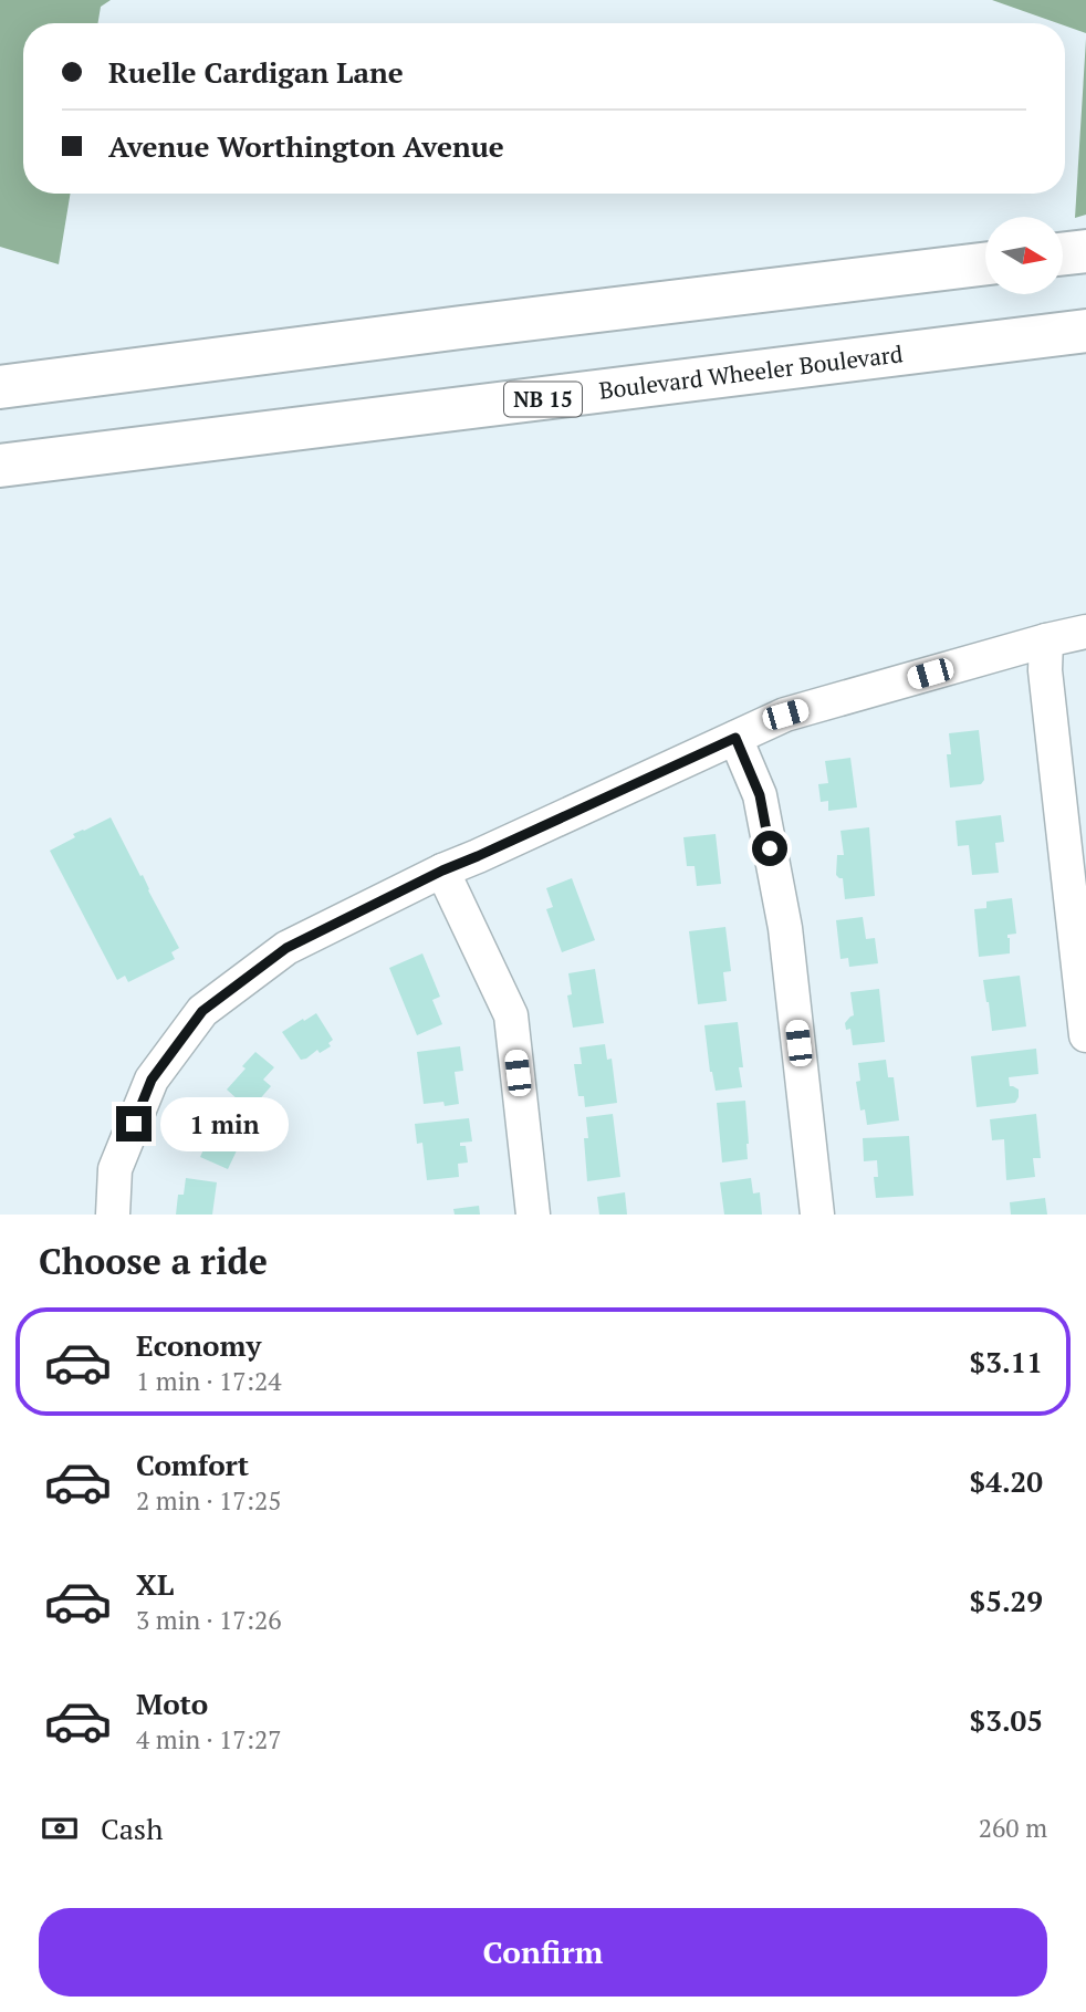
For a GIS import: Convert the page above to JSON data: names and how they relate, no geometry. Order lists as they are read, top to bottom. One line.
{"streets":{"highway":["Boulevard Wheeler Boulevard","NB 15"]},"north":"right","page":{"banner":["Ruelle Cardigan Lane","Avenue Worthington Avenue"],"bubble":"1 min","heading":"Choose a ride","list":[{"name":"Economy","note":"1 min · 17:24","value":"$3.11"},{"name":"Comfort","note":"2 min · 17:25","value":"$4.20"},{"name":"XL","note":"3 min · 17:26","value":"$5.29"},{"name":"Moto","note":"4 min · 17:27","value":"$3.05"}],"pay":["Cash","260 m"],"buttons":"Confirm"}}
